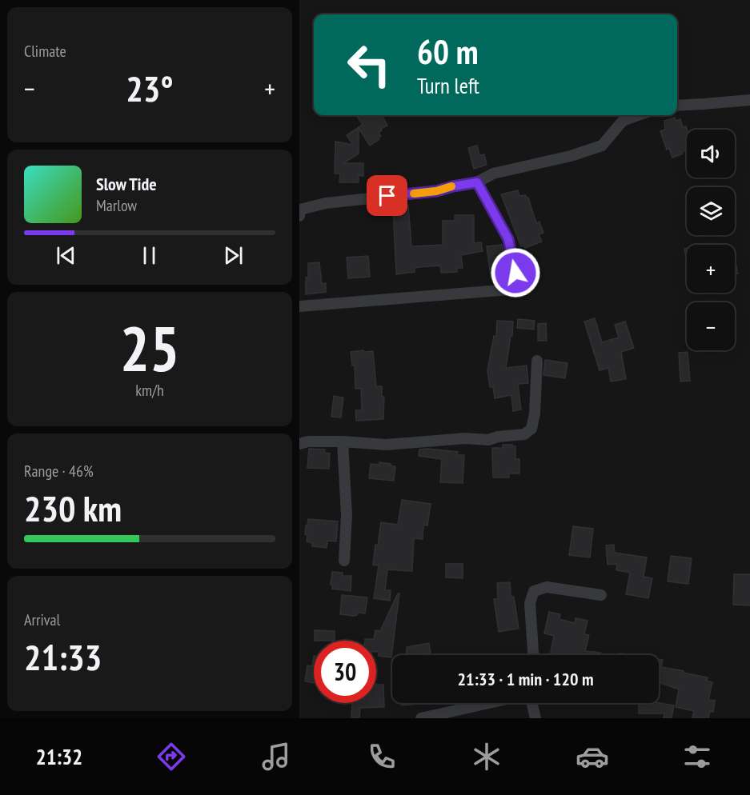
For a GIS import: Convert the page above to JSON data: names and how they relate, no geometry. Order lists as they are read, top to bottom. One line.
{"page":{"tile":["Climate",["25","km/h"],["Range · 46%","230 km"],["Arrival","21:33"]],"turn":["60 m","Turn left"],"heat":["−","23°","+"],"map_buttons":["+","−"],"song":["Slow Tide","Marlow"],"limit":"30","trip":"21:33 · 1 min · 120 m","tabs":"21:32"}}
